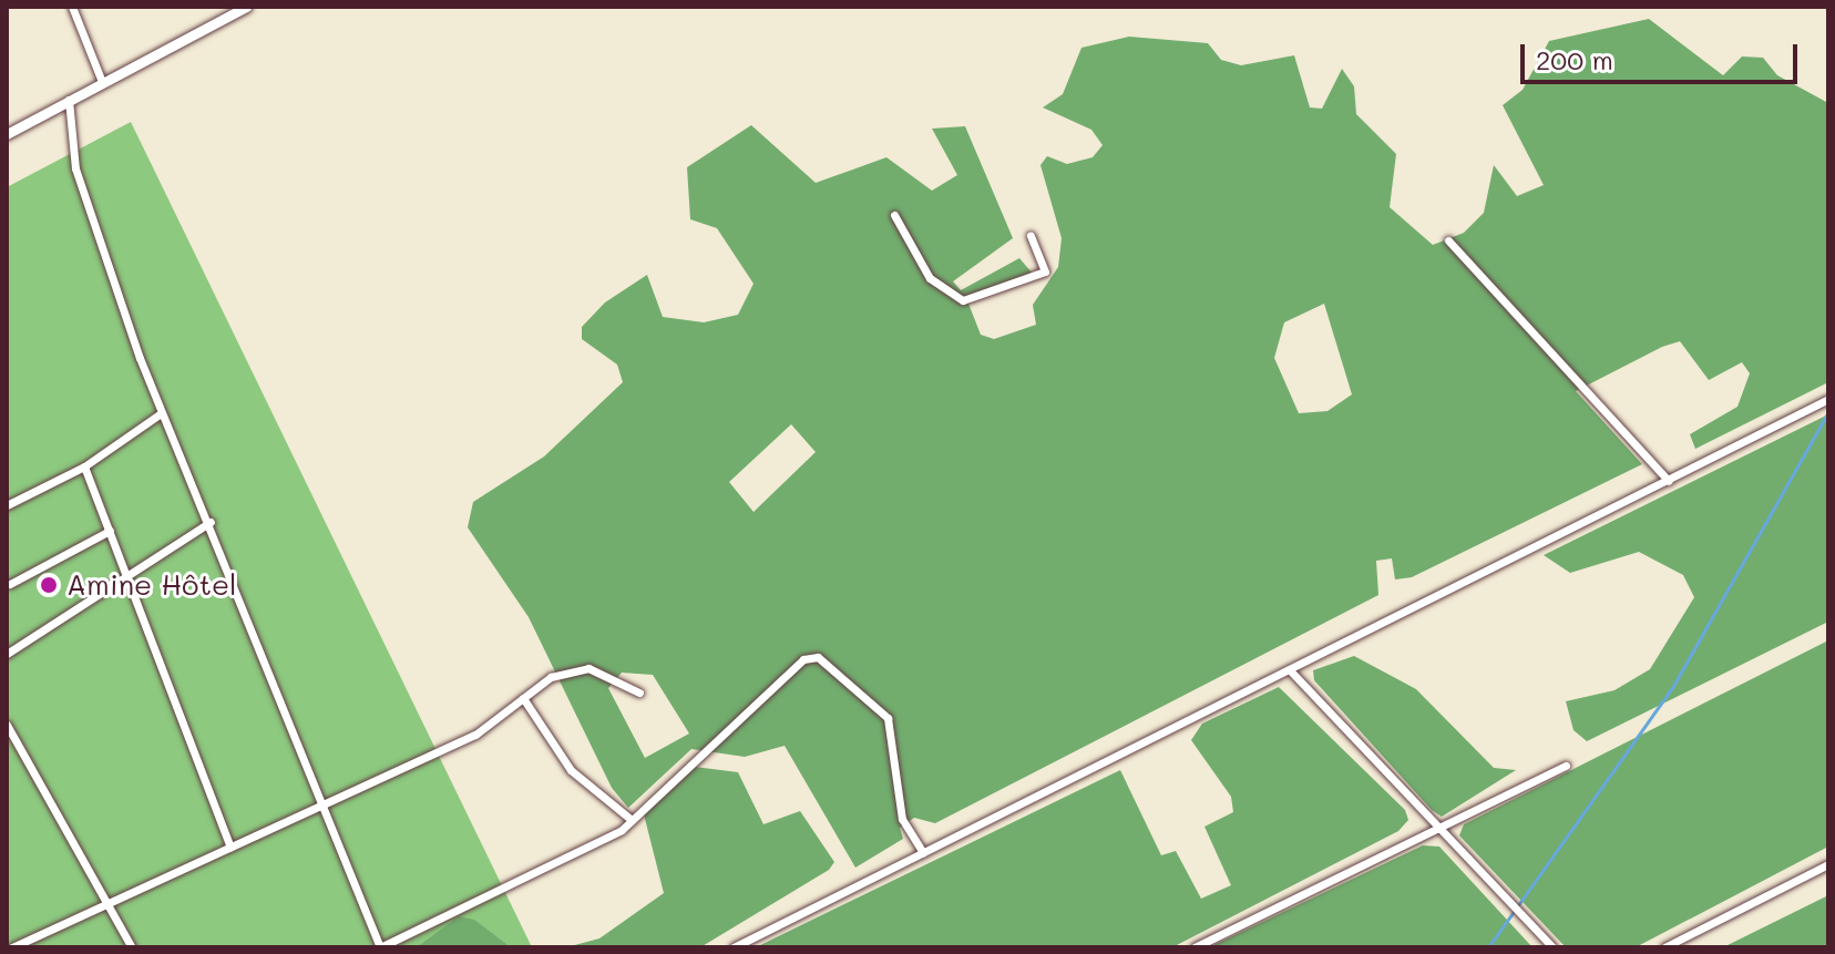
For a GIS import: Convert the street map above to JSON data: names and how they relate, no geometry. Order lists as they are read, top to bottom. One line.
{"places":["Amine Hôtel"],"scale_bar":"200 m"}
